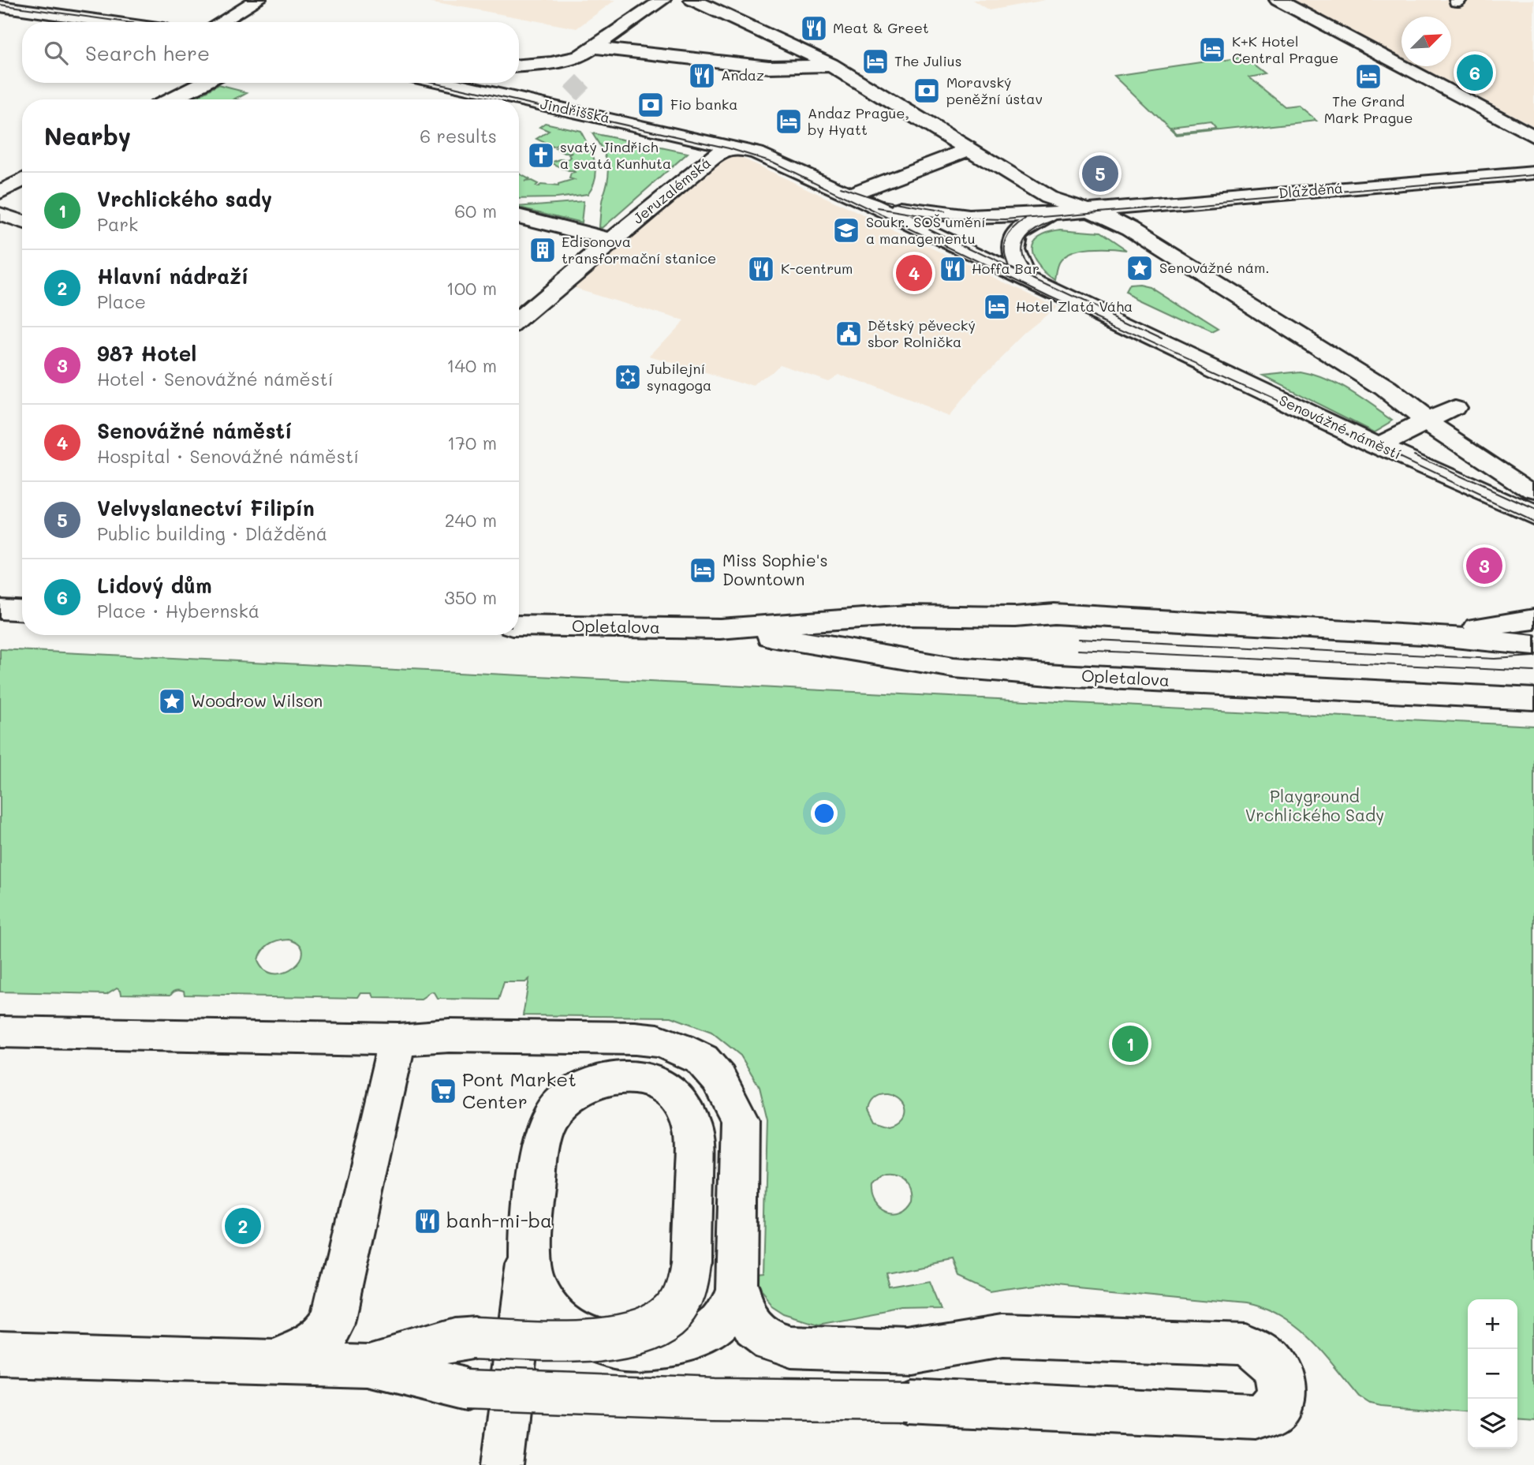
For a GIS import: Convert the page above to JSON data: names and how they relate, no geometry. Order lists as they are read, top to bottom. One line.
{"streets":{"street":["Jindřišská","Jeruzalémská","Dlážděná","Senovážné náměstí","Opletalova"]},"crossings":[["Jindřišská","Jeruzalémská"],["Jindřišská","Senovážné náměstí"],["Jeruzalémská","Senovážné náměstí"],["Dlážděná","Senovážné náměstí"]],"parks":["Playground Vrchlického Sady"],"places":{"restaurant":["Meat & Greet","Andaz","K-centrum","Hoffa Bar","banh-mi-ba"],"hotel":["K+K Hotel Central Prague","The Julius","The Grand Mark Prague","Andaz Prague, by Hyatt","Hotel Zlatá Váha","Miss Sophie's Downtown"],"bank":["Moravský peněžní ústav","Fio banka"],"church":["svatý Jindřich a svatá Kunhuta"],"school or university":["Soukr. SOŠ umění a managementu"],"building":["Edisonova transformační stanice"],"place":["Senovážné nám.","Woodrow Wilson"],"public building":["Dětský pěvecký sbor Rolnička"],"synagogue":["Jubilejní synagoga"],"supermarket":["Pont Market Center"]},"north":"top right","page":{"search":"Search here","pins":["6","5","4","3","1","2"],"heading":["Nearby","6 results"],"list":[{"mark":"1","name":"Vrchlického sady","note":"Park","value":"60 m"},{"mark":"2","name":"Hlavní nádraží","note":"Place","value":"100 m"},{"mark":"3","name":"987 Hotel","note":"Hotel · Senovážné náměstí","value":"140 m"},{"mark":"4","name":"Senovážné náměstí","note":"Hospital · Senovážné náměstí","value":"170 m"},{"mark":"5","name":"Velvyslanectví Filipín","note":"Public building · Dlážděná","value":"240 m"},{"mark":"6","name":"Lidový dům","note":"Place · Hybernská","value":"350 m"}],"map_buttons":["+","−"]}}
